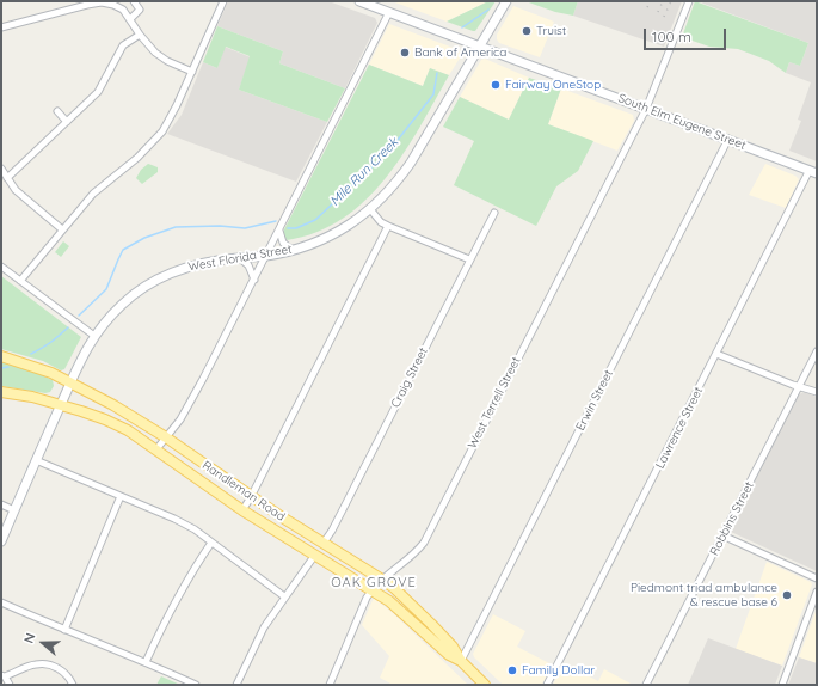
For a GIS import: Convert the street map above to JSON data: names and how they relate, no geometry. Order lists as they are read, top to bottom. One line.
{"streets":{"main road":["South Elm Eugene Street","West Florida Street","Randleman Road"],"street":["Craig Street","Erwin Street","West Terrell Street","Lawrence Street","Robbins Street"]},"crossings":[["South Elm Eugene Street","West Florida Street"],["South Elm Eugene Street","Erwin Street"],["South Elm Eugene Street","West Terrell Street"],["South Elm Eugene Street","Lawrence Street"],["West Florida Street","Randleman Road"],["Craig Street","Randleman Road"],["Erwin Street","Randleman Road"],["West Terrell Street","Randleman Road"]],"districts":["OAK GROVE"],"water":["Mile Run Creek"],"places":["Truist","Bank of America","Fairway OneStop","Piedmont triad ambulance & rescue base 6","Family Dollar"],"scale_bar":"100 m","north":"left"}
